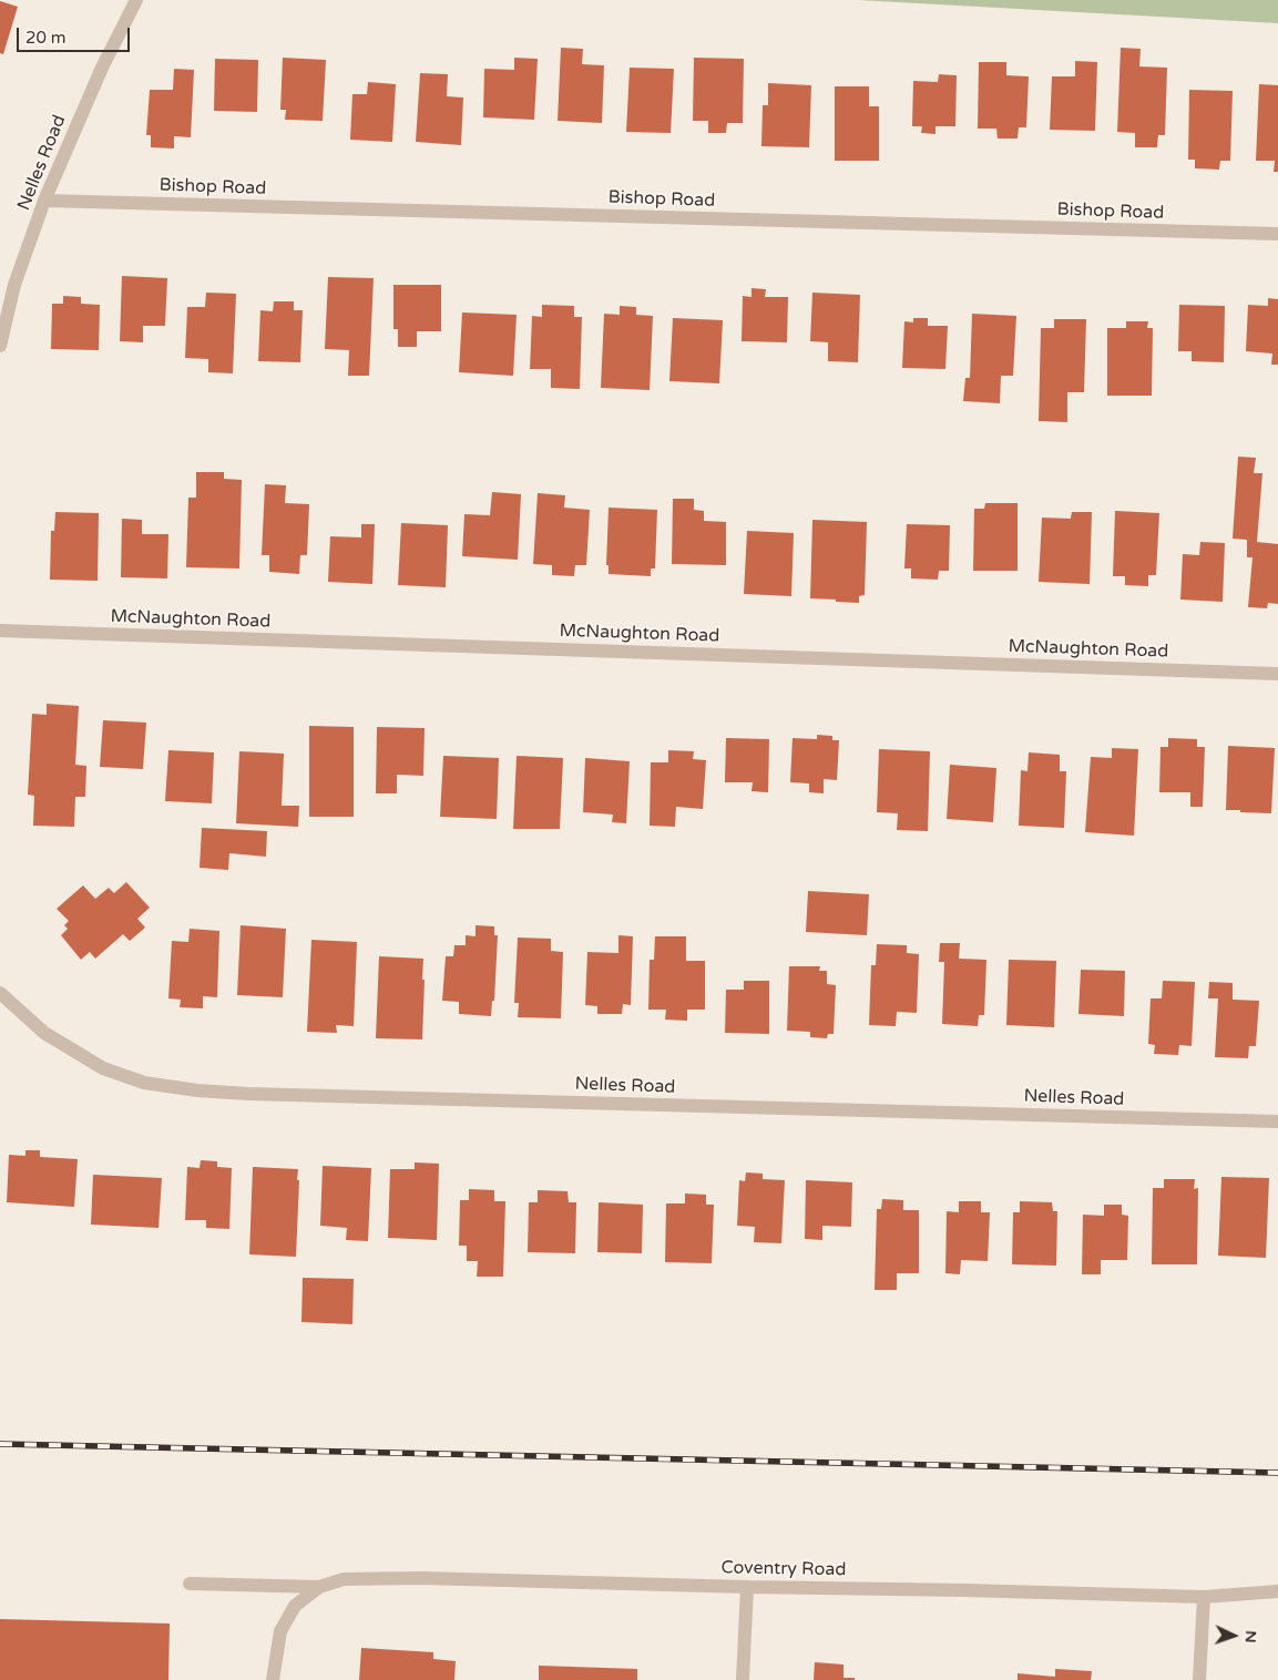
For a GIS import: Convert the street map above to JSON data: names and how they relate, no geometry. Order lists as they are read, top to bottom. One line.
{"streets":{"street":["Nelles Road","Bishop Road","McNaughton Road","Coventry Road"]},"crossings":[["Nelles Road","Bishop Road"]],"scale_bar":"20 m","north":"right"}
